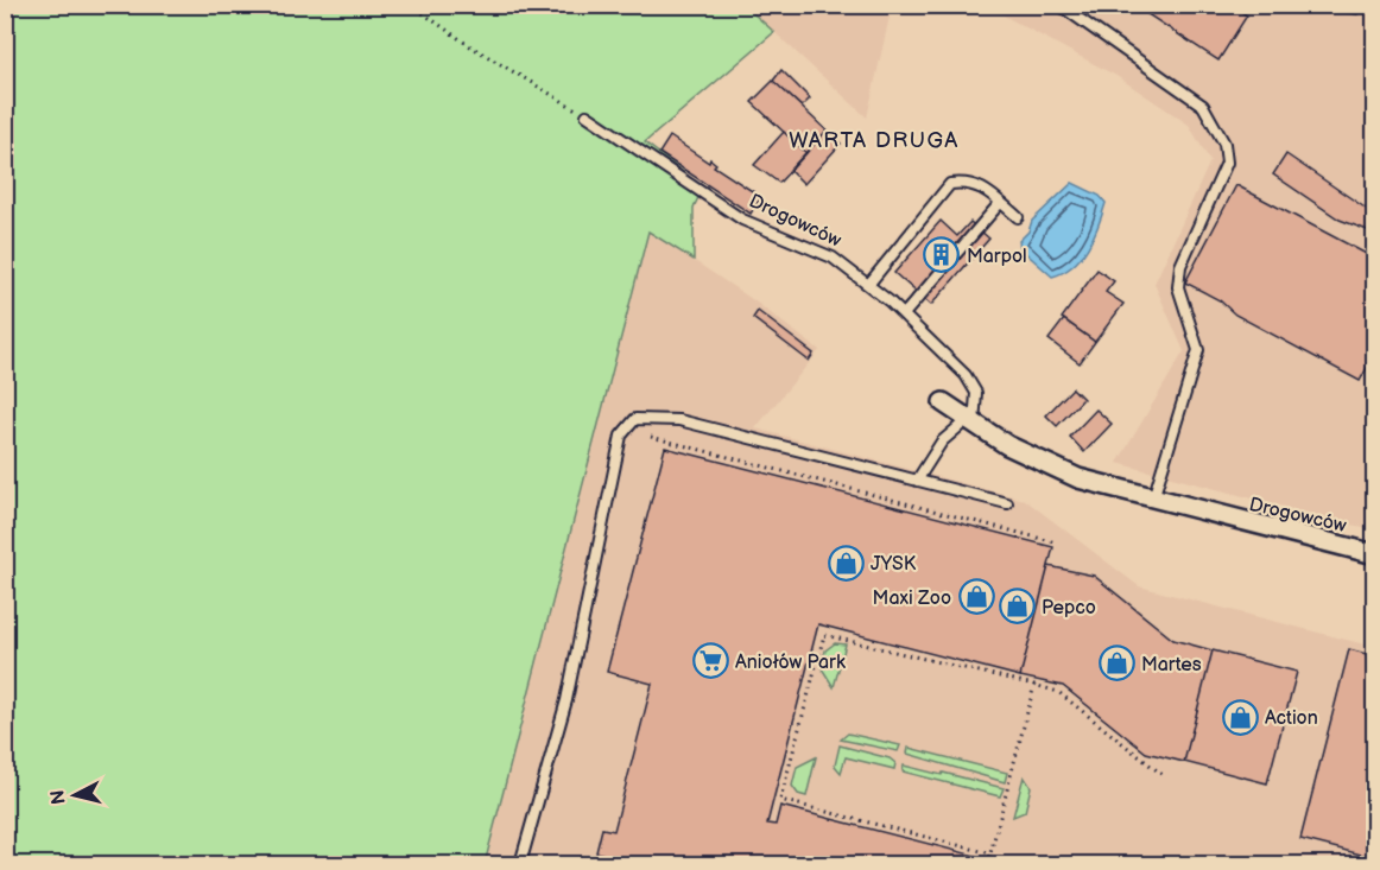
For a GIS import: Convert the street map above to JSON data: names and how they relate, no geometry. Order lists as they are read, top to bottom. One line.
{"streets":{"street":["Drogowców"]},"districts":["WARTA DRUGA"],"places":{"building":["Marpol"],"shop":["JYSK","Maxi Zoo","Pepco","Martes","Action"],"supermarket":["Aniołów Park"]},"north":"left"}
